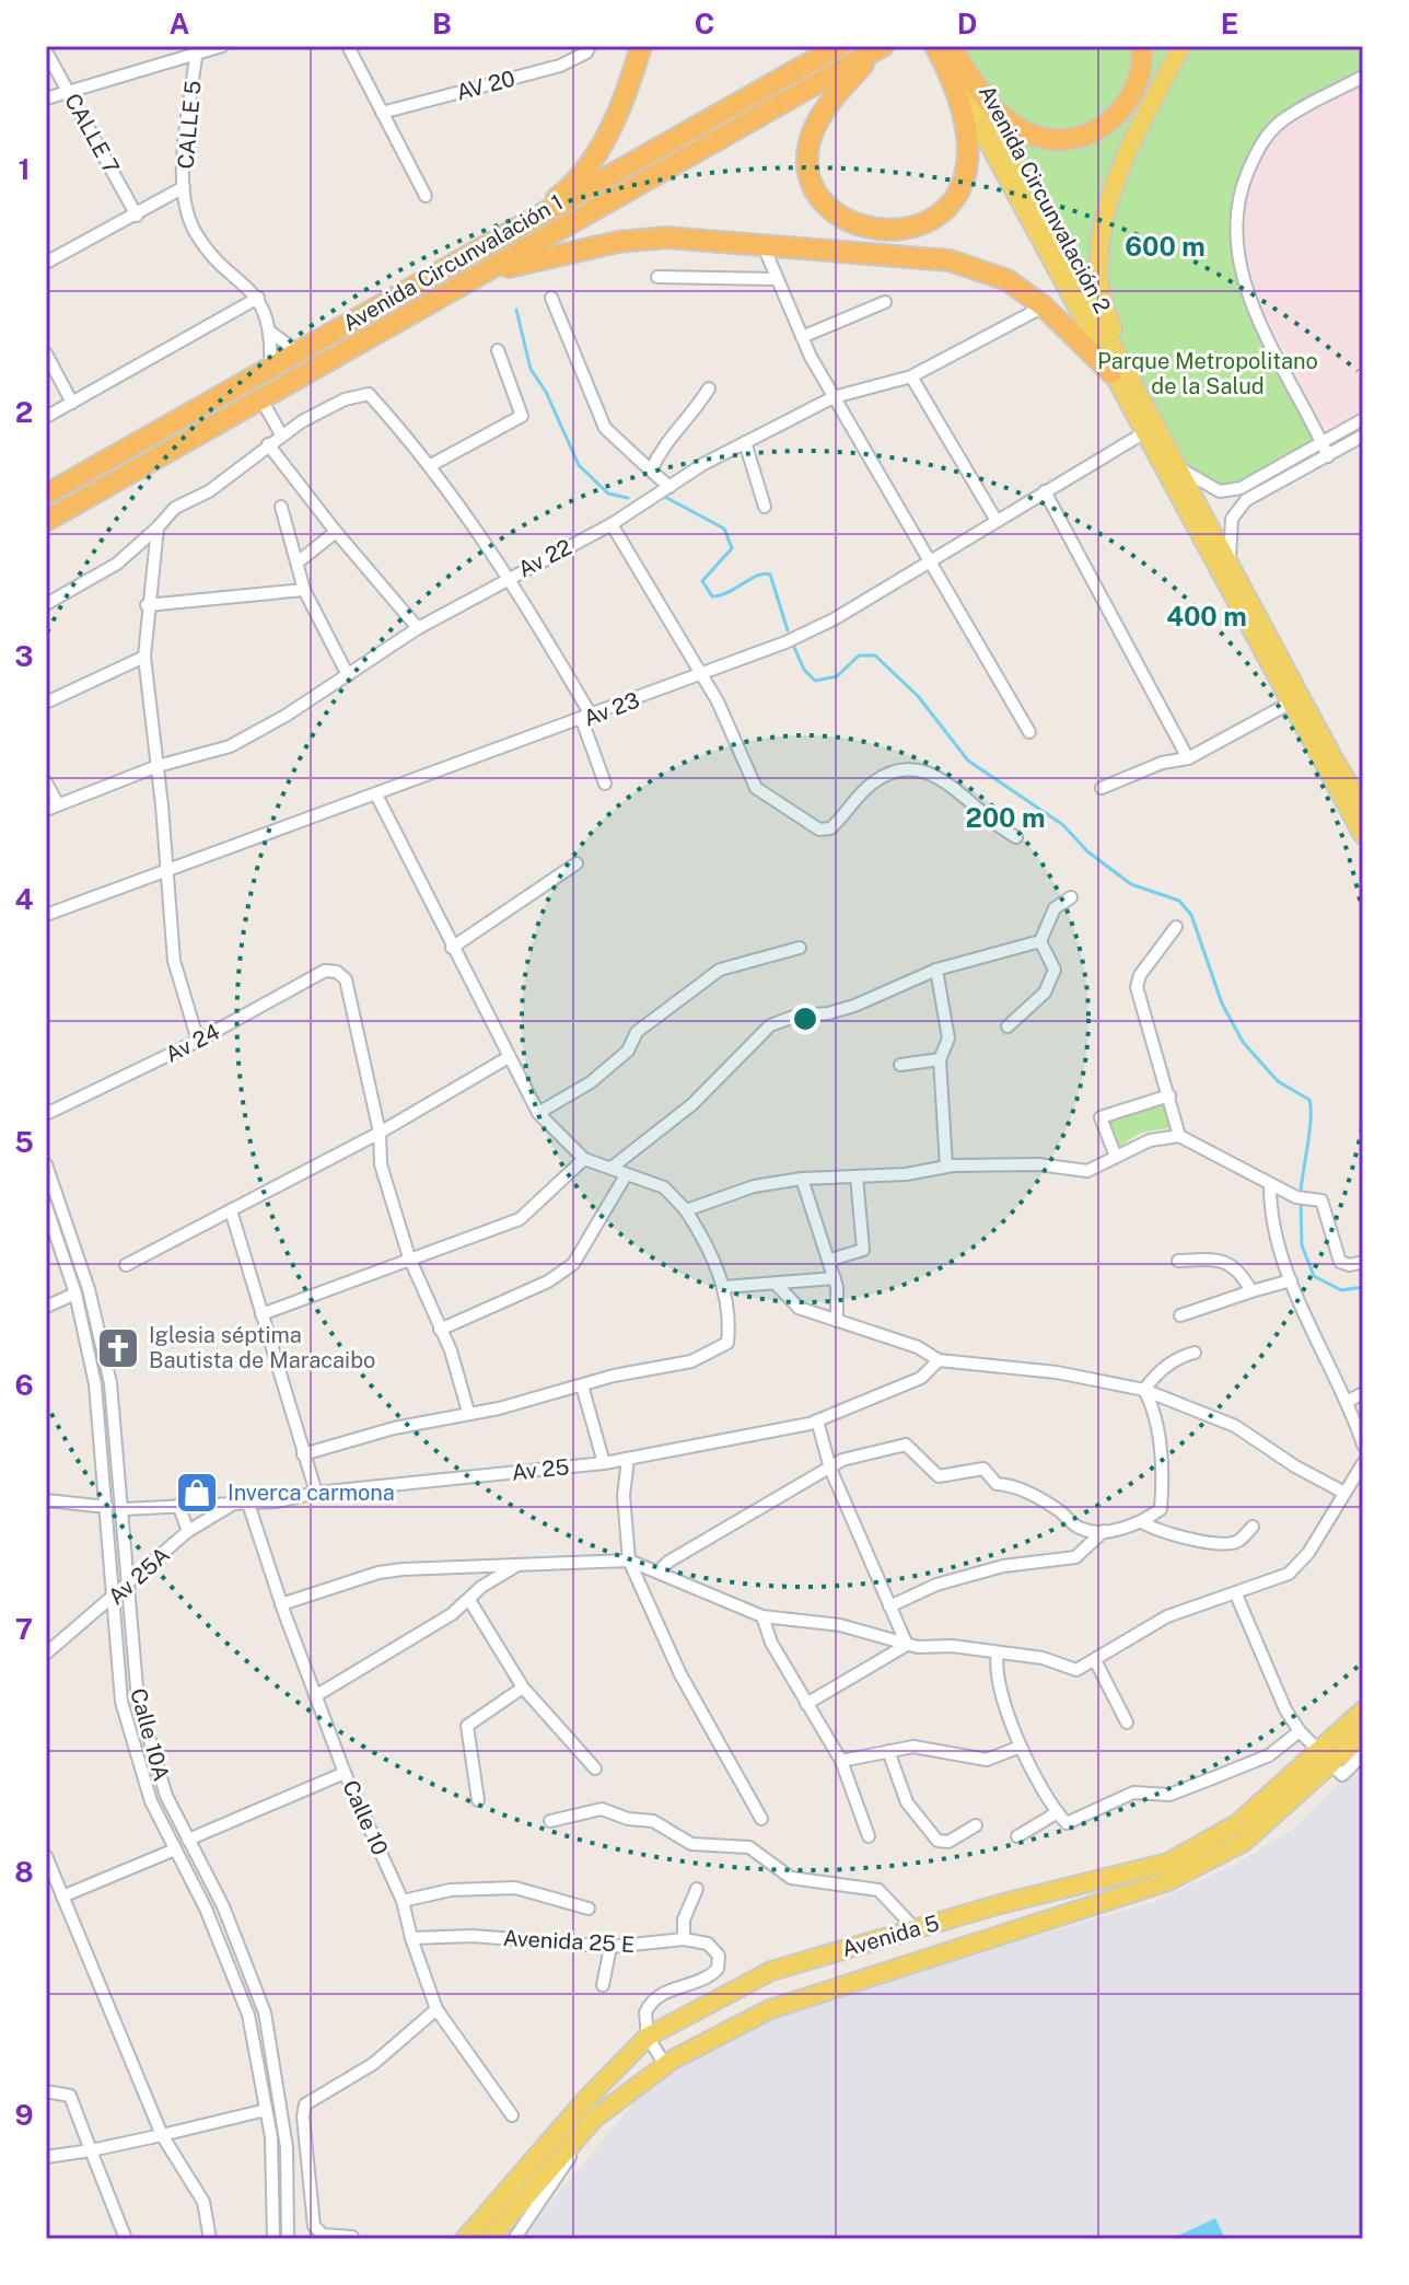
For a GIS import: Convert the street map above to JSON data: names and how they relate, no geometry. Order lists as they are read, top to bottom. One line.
{"streets":{"highway":["Avenida Circunvalación 2","Avenida Circunvalación 1"],"main road":["Avenida 5"],"street":["AV 20","CALLE 5","CALLE 7","Av 22","Av 23","Av 24","Av 25","Av 25A","Calle 10A","Calle 10","Avenida 25 E"]},"crossings":[["Avenida Circunvalación 2","Av 23"],["Av 25","Av 25A"],["Av 25","Calle 10A"],["Av 25","Calle 10"],["Av 25A","Calle 10A"],["Calle 10","Avenida 25 E"]],"parks":["Parque Metropolitano de la Salud"],"places":{"church":["Iglesia séptima Bautista de Maracaibo"],"shop":["Inverca carmona"]},"grid":{"columns":["A","B","C","D","E"],"rows":["1","2","3","4","5","6","7","8","9"]},"rings":["600 m","400 m","200 m"]}
